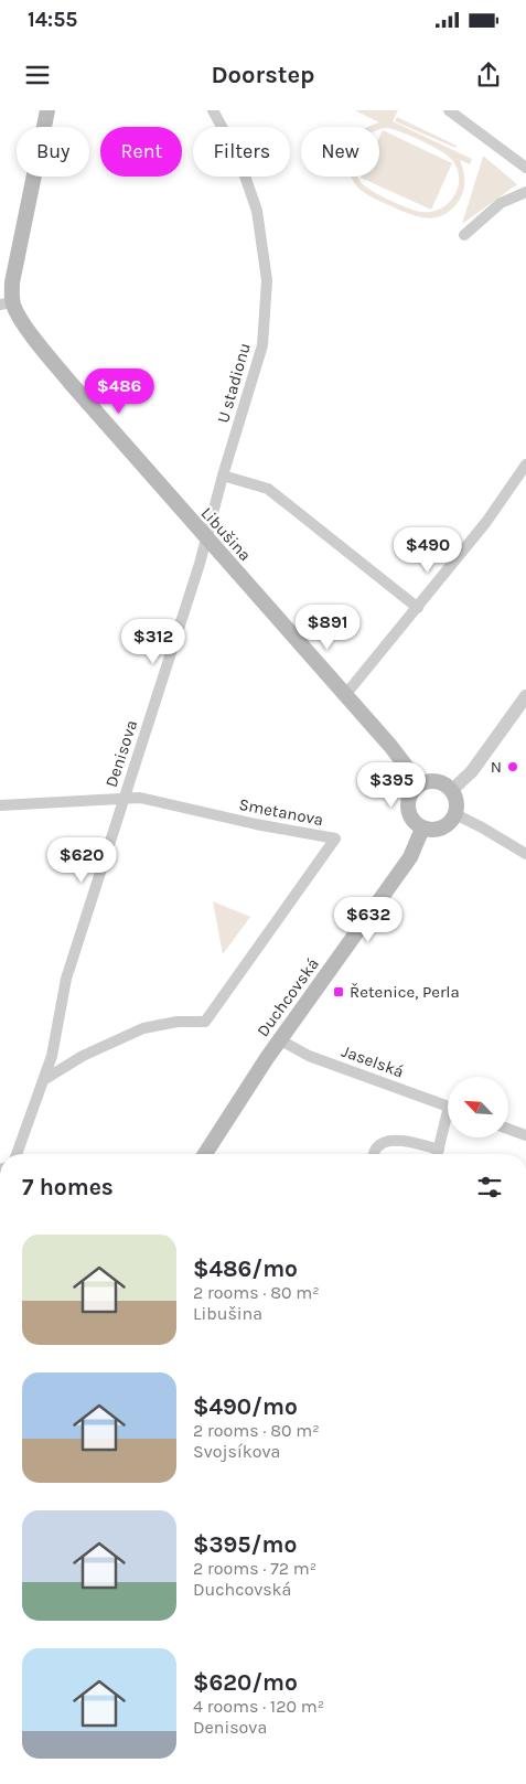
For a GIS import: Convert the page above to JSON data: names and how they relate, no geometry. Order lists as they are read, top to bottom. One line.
{"streets":{"main road":["Libušina","Duchcovská"],"street":["U stadionu","Denisova","Smetanova","Jaselská"]},"crossings":[["U stadionu","Libušina"],["U stadionu","Denisova"],["Libušina","Denisova"],["Libušina","Duchcovská"],["Denisova","Smetanova"],["Duchcovská","Jaselská"]],"places":{"other":["N"],"transit":["Řetenice, Perla"]},"north":"top left","page":{"status":"14:55","header":"Doorstep","chip":["Buy","Rent","Filters","New"],"price":["$486","$490","$891","$312","$395","$620","$632"],"heading":"7 homes","list":[{"name":"$486/mo","note":"2 rooms · 80 m² · Libušina"},{"name":"$490/mo","note":"2 rooms · 80 m² · Svojsíkova"},{"name":"$395/mo","note":"2 rooms · 72 m² · Duchcovská"},{"name":"$620/mo","note":"4 rooms · 120 m² · Denisova"}]}}
